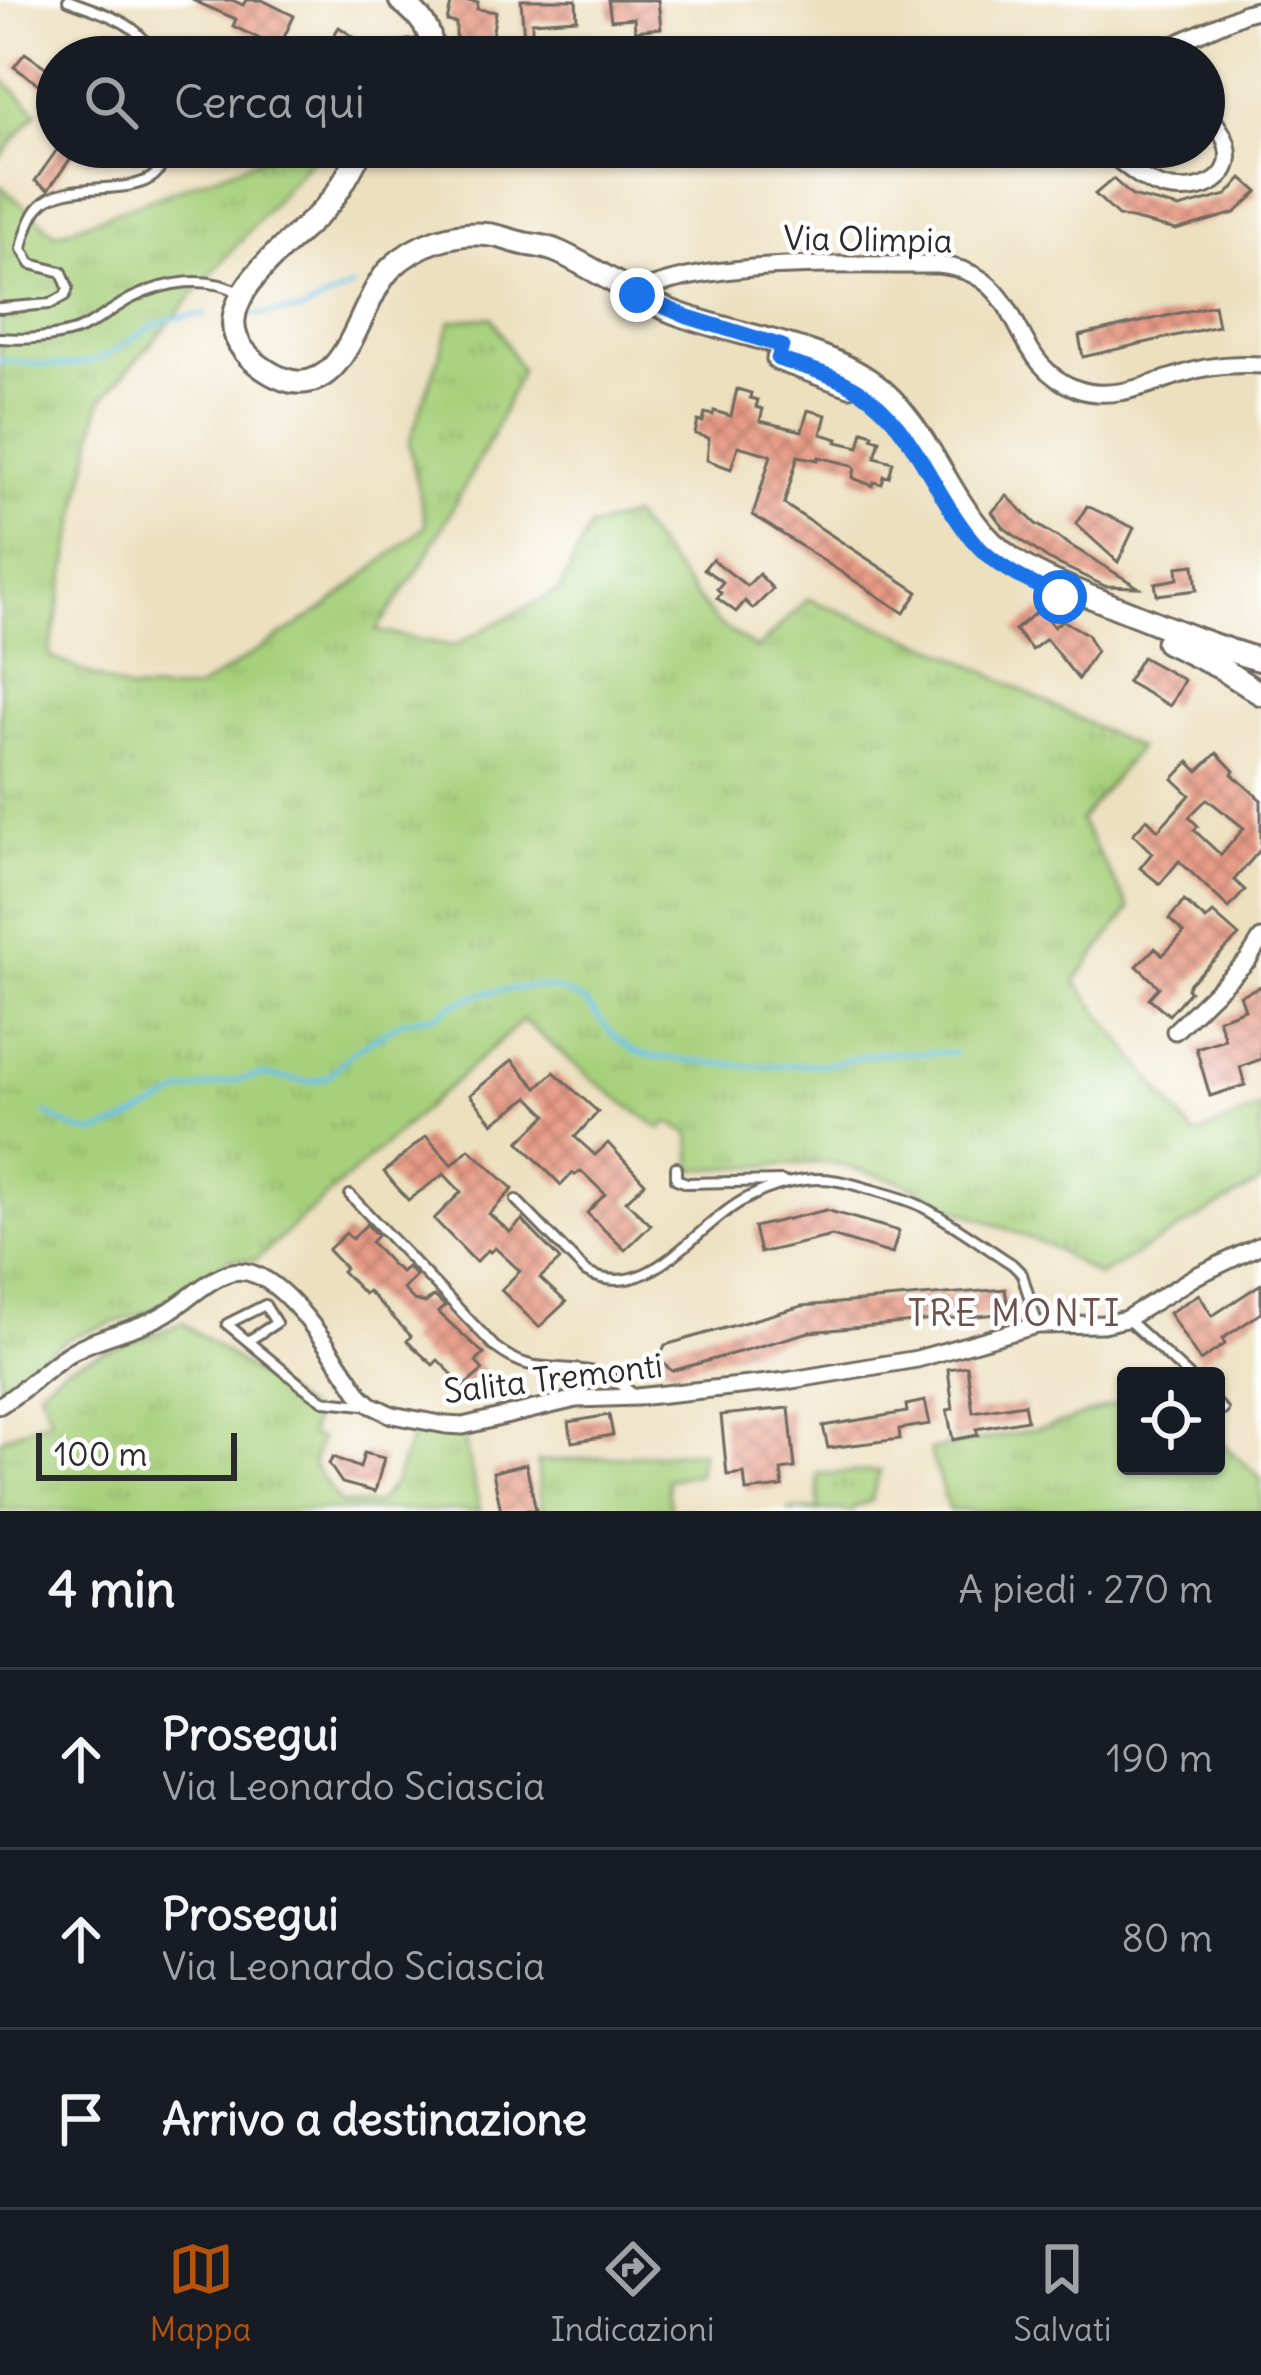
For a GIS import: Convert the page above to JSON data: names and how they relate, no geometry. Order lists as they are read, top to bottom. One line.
{"streets":{"street":["Via Olimpia","Salita Tremonti"]},"districts":["TRE MONTI"],"scale_bar":"100 m","page":{"search":"Cerca qui","scale":"100 m","heading":["4 min","A piedi · 270 m"],"list":[["Prosegui","Via Leonardo Sciascia","190 m"],["Prosegui","Via Leonardo Sciascia","80 m"],"Arrivo a destinazione"],"nav":["Mappa","Indicazioni","Salvati"]}}
